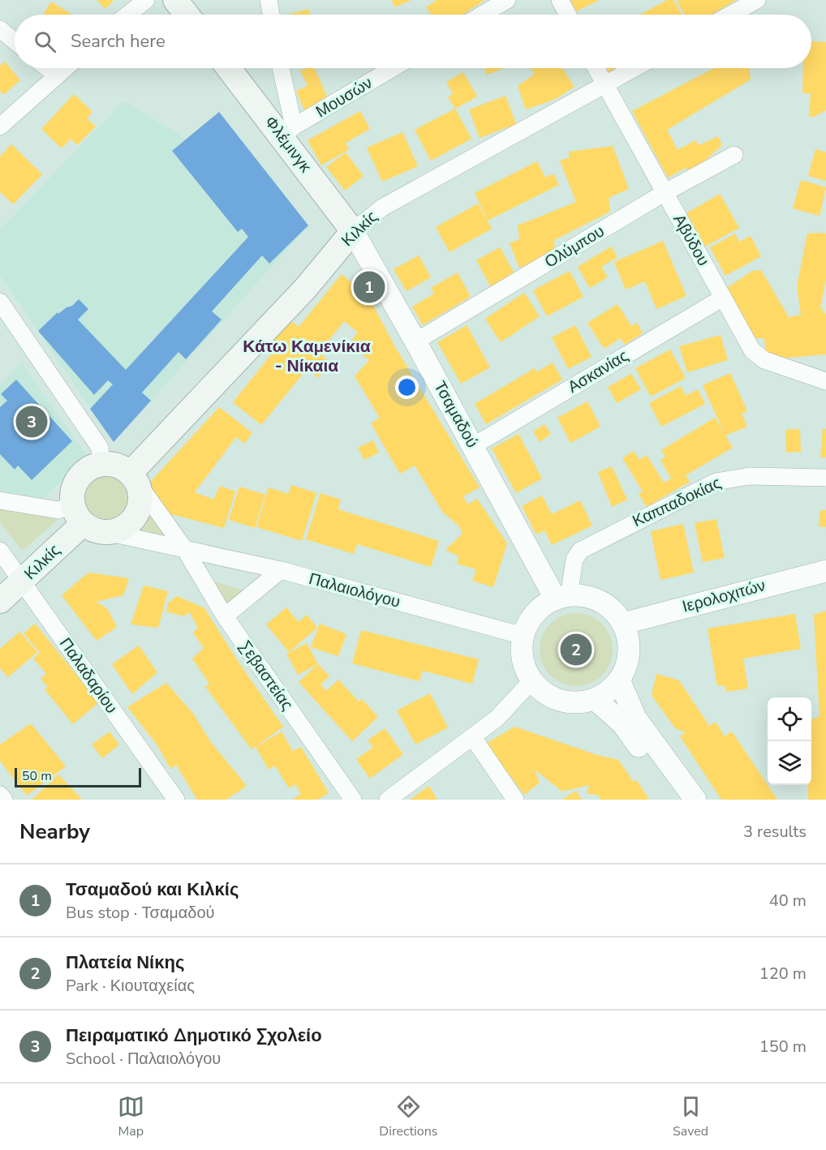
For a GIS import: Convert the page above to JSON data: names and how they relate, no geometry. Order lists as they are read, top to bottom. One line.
{"streets":{"main road":["Φλέμινγκ","Κιλκίς"],"street":["Μουσών","Αβύδου","Ολύμπου","Ασκανίας","Τσαμαδού","Καππαδοκίας","Παλαιολόγου","Ιερολοχιτών","Παλαδαρίου","Σεβαστείας"]},"crossings":[["Μουσών","Φλέμινγκ"],["Φλέμινγκ","Κιλκίς"],["Φλέμινγκ","Τσαμαδού"],["Κιλκίς","Αβύδου"],["Κιλκίς","Τσαμαδού"],["Κιλκίς","Παλαιολόγου"],["Κιλκίς","Παλαδαρίου"],["Κιλκίς","Σεβαστείας"],["Αβύδου","Ολύμπου"],["Αβύδου","Ασκανίας"],["Ολύμπου","Τσαμαδού"],["Ασκανίας","Τσαμαδού"],["Τσαμαδού","Καππαδοκίας"],["Τσαμαδού","Παλαιολόγου"],["Τσαμαδού","Ιερολοχιτών"],["Καππαδοκίας","Παλαιολόγου"],["Καππαδοκίας","Ιερολοχιτών"],["Παλαιολόγου","Ιερολοχιτών"],["Παλαιολόγου","Σεβαστείας"]],"districts":["Κάτω Καμενίκια - Νίκαια"],"scale_bar":"50 m","page":{"search":"Search here","pins":["1","3","2"],"scale":"50 m","heading":["Nearby","3 results"],"list":[{"mark":"1","name":"Τσαμαδού και Κιλκίς","note":"Bus stop · Τσαμαδού","value":"40 m"},{"mark":"2","name":"Πλατεία Νίκης","note":"Park · Κιουταχείας","value":"120 m"},{"mark":"3","name":"Πειραματικό Δημοτικό Σχολείο","note":"School · Παλαιολόγου","value":"150 m"}],"nav":["Map","Directions","Saved"]}}
